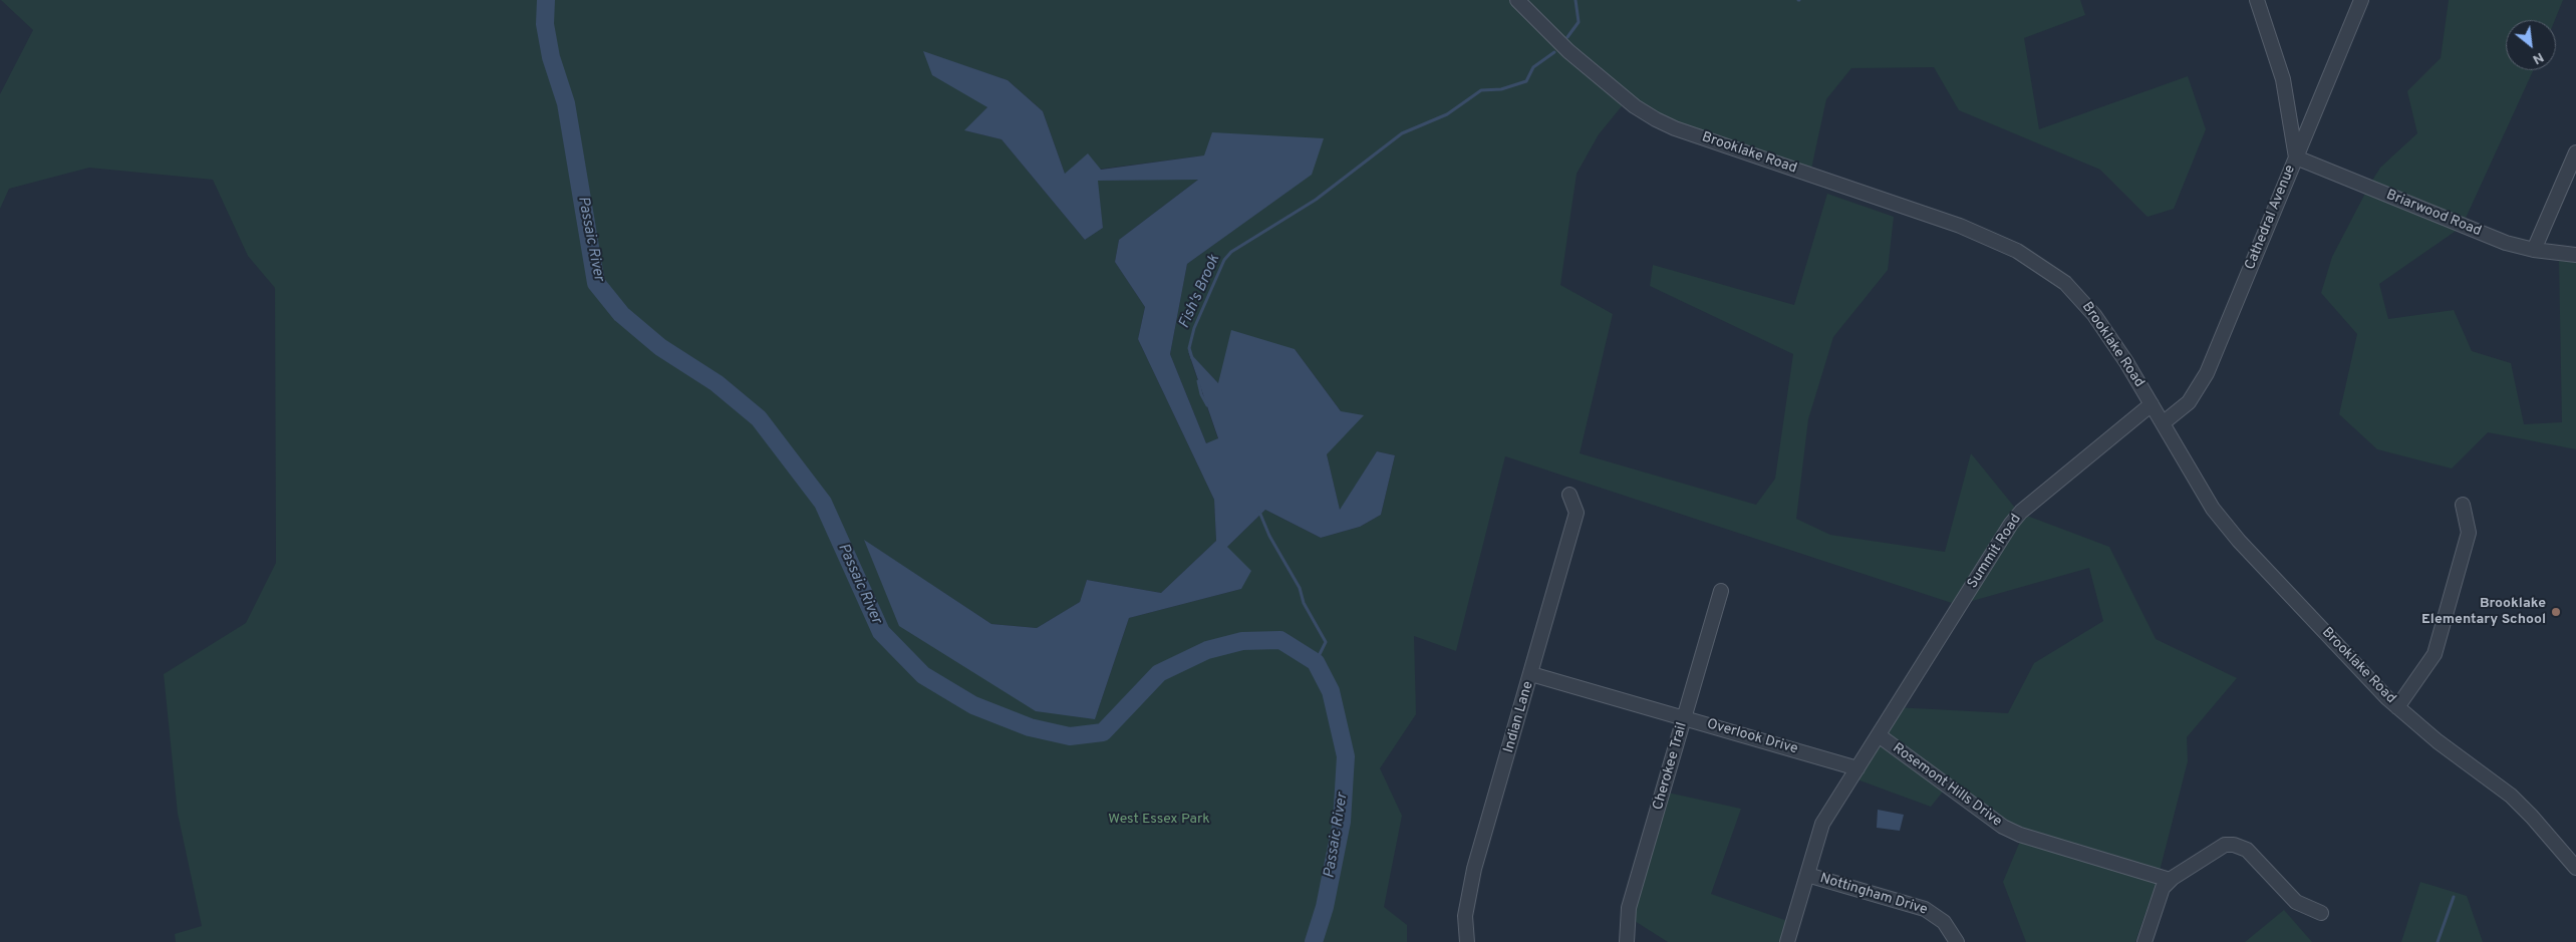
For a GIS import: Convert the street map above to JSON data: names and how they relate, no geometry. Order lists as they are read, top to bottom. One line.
{"streets":{"street":["Brooklake Road","Briarwood Road","Cathedral Avenue","Summit Road","Indian Lane","Overlook Drive","Cherokee Trail","Rosemont Hills Drive","Nottingham Drive"]},"crossings":[["Brooklake Road","Cathedral Avenue"],["Brooklake Road","Summit Road"],["Briarwood Road","Cathedral Avenue"],["Summit Road","Rosemont Hills Drive"],["Indian Lane","Overlook Drive"],["Overlook Drive","Cherokee Trail"],["Overlook Drive","Rosemont Hills Drive"]],"water":["Passaic River","Fish's Brook"],"parks":["West Essex Park"],"places":["Brooklake Elementary School"],"north":"bottom right"}
